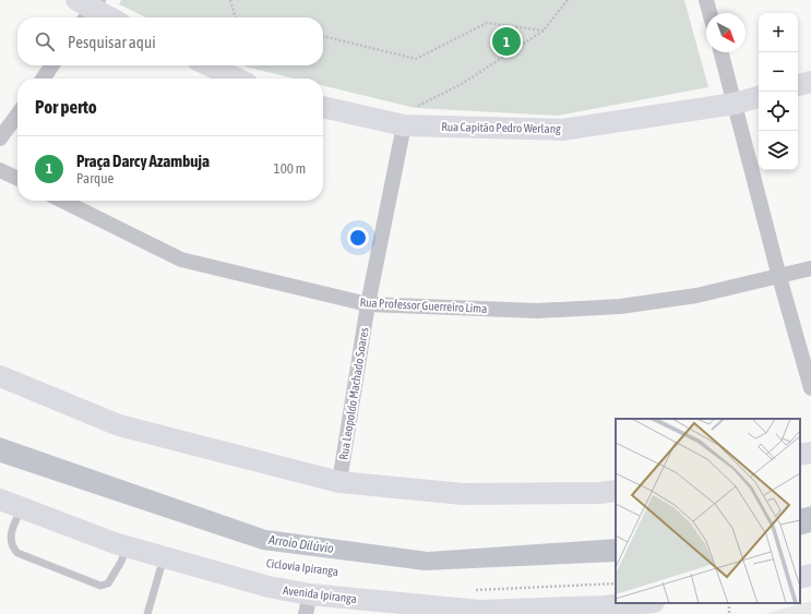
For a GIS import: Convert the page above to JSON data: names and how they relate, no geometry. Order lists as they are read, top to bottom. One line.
{"streets":{"main road":["Rua Capitão Pedro Werlang","Avenida Ipiranga"],"street":["Rua Professor Guerreiro Lima","Rua Leopoldo Machado Soares"]},"crossings":[["Rua Capitão Pedro Werlang","Rua Leopoldo Machado Soares"],["Rua Professor Guerreiro Lima","Rua Leopoldo Machado Soares"]],"water":["Arroio Dilúvio"],"north":"bottom right","page":{"map_buttons":["+","−"],"search":"Pesquisar aqui","pins":"1","heading":"Por perto","list":[{"mark":"1","name":"Praça Darcy Azambuja","note":"Parque","value":"100 m"}]}}
